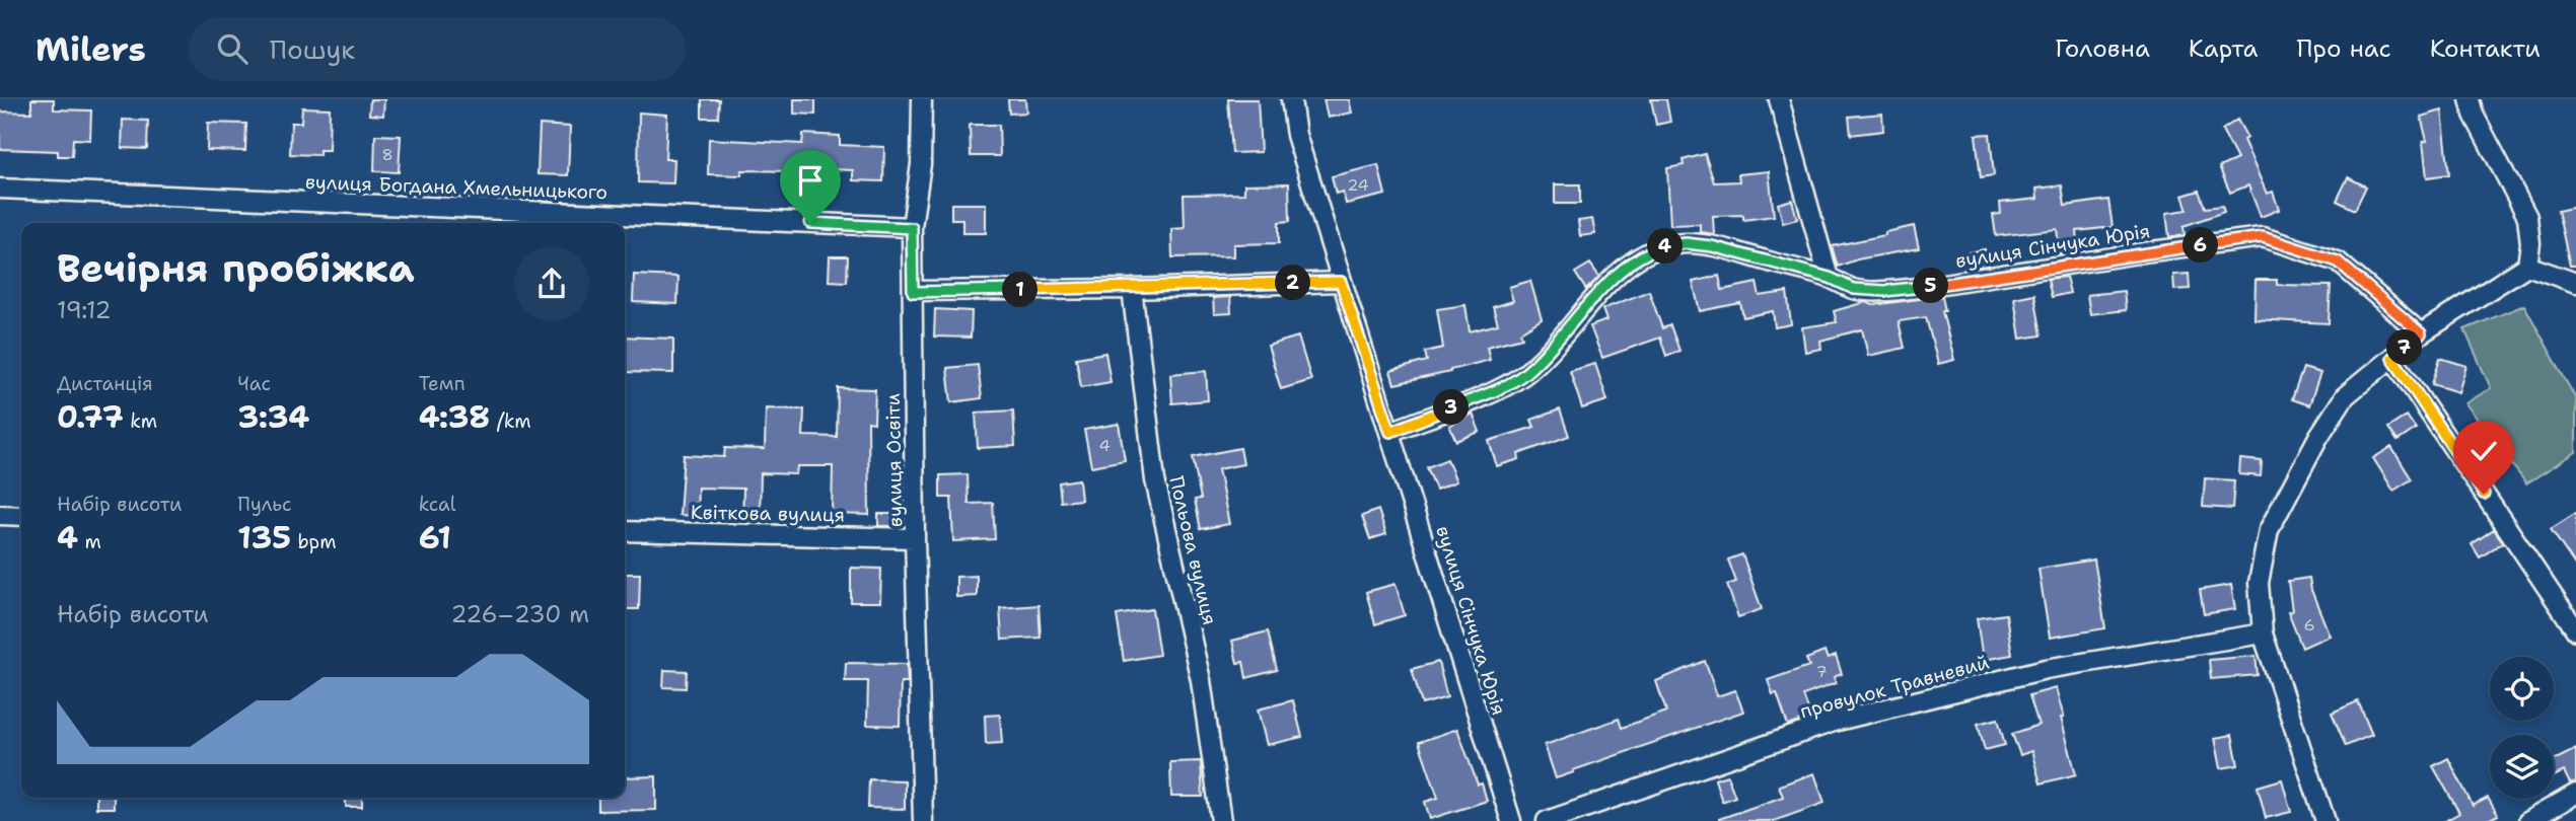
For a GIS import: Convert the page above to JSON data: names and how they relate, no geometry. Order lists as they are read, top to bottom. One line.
{"streets":{"street":["вулиця Богдана Хмельницького","вулиця Сінчука Юрія","вулиця Освіти","Квіткова вулиця","Польова вулиця","провулок Травневий"]},"crossings":[["вулиця Богдана Хмельницького","вулиця Освіти"],["вулиця Освіти","Квіткова вулиця"]],"house_numbers":["8","24","4","6","7"],"page":{"header":"Milers","search":"Пошук","nav":["Головна","Карта","Про нас","Контакти"],"heading":["Вечірня пробіжка","19:12"],"pins":["6","4","2","5","1","7","3"],"stats":[["Дистанція","0.77 km"],["Час","3:34"],["Темп","4:38 /km"],["Набір висоти","4 m"],["Пульс","135 bpm"],["kcal","61"]],"chart":["Набір висоти","226–230 m"]}}
